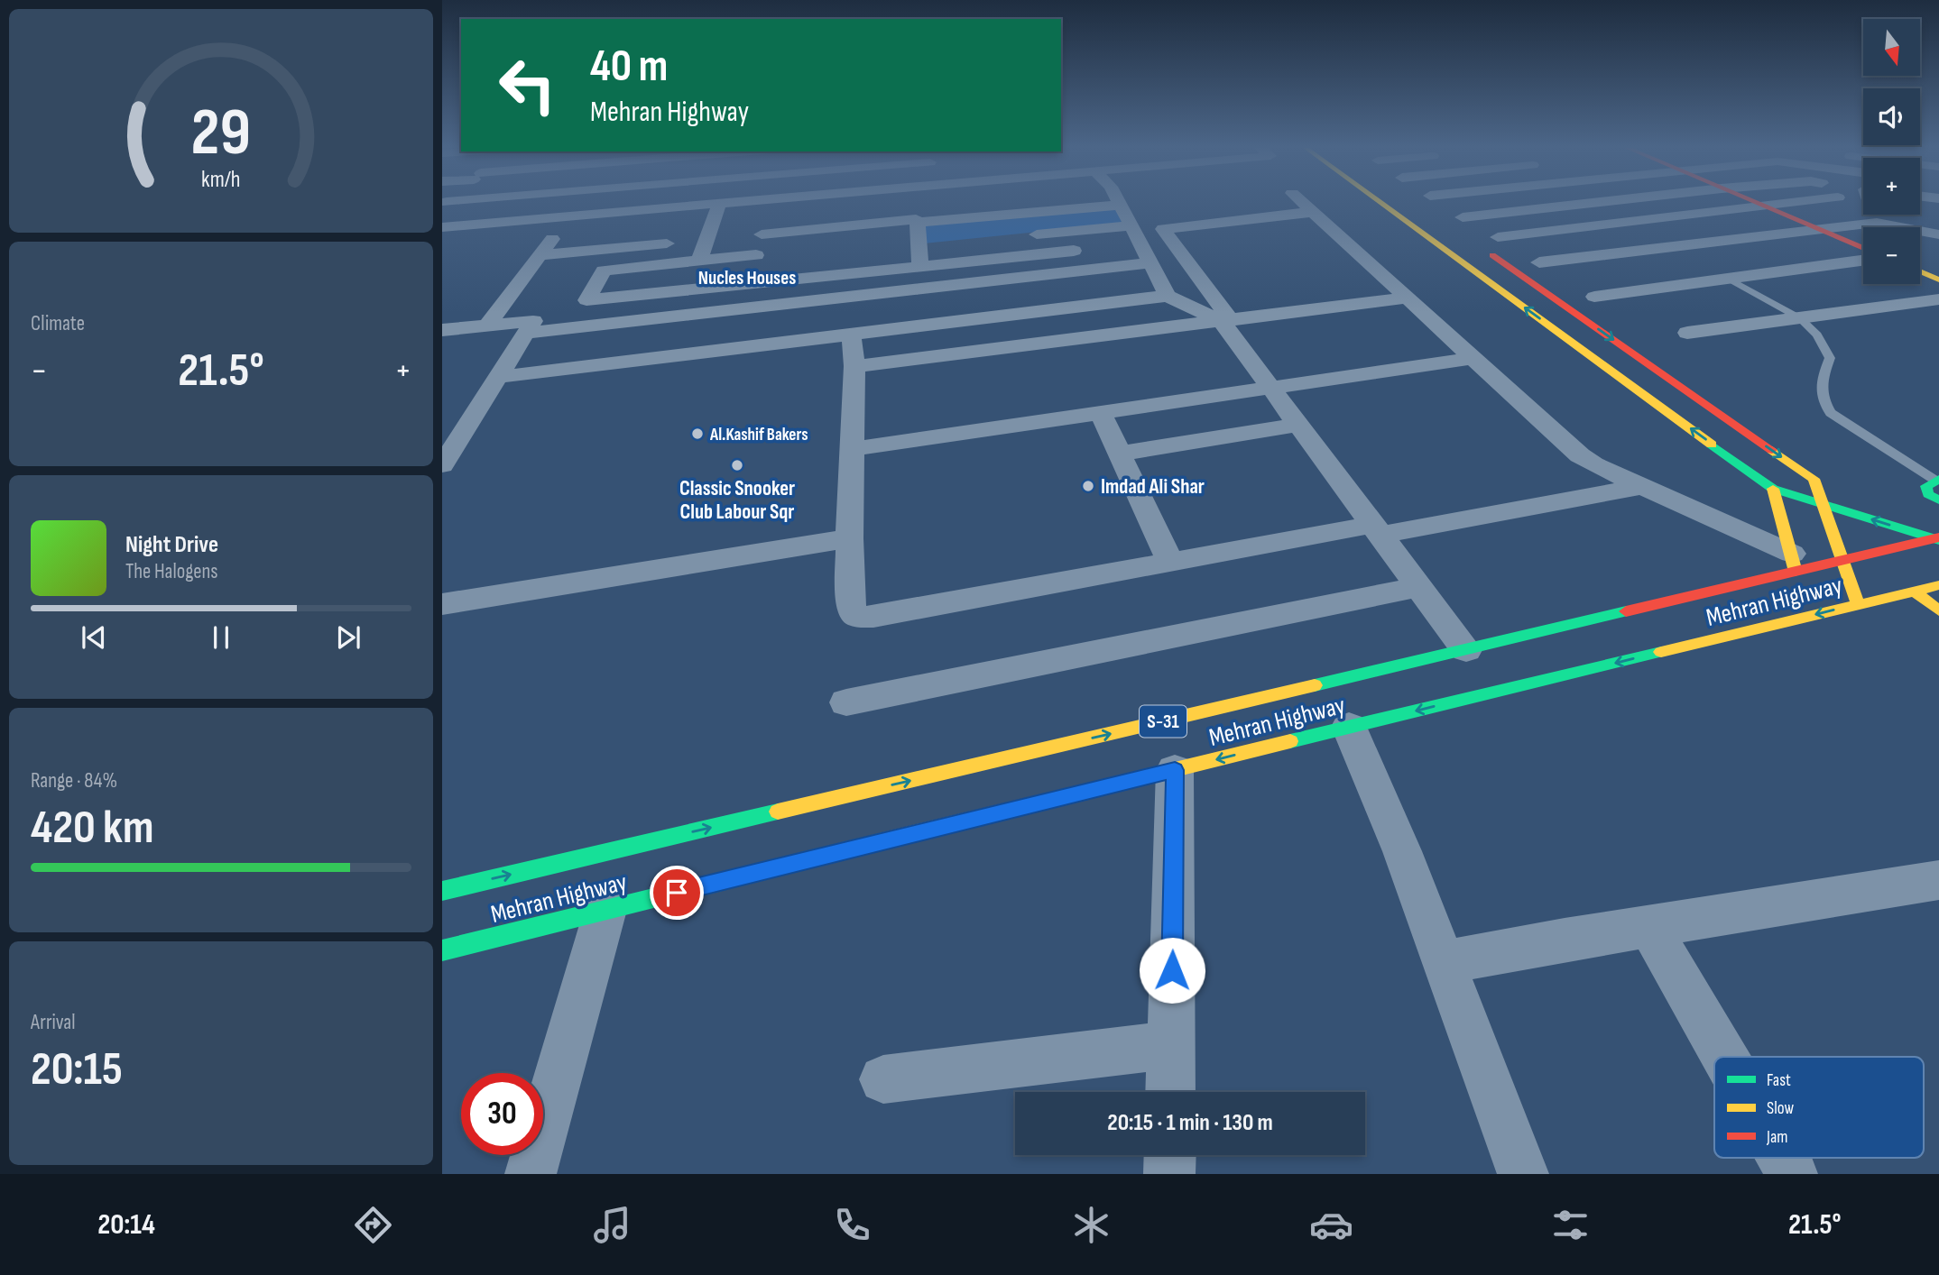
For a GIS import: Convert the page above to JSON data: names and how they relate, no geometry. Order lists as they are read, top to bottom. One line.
{"streets":{"street":["Mehran Highway","S-31"]},"districts":["Nucles Houses"],"places":["Al.Kashif Bakers","Classic Snooker Club Labour Sqr","Imdad Ali Shar"],"legend":["Fast","Slow","Jam"],"north":"bottom","page":{"map_buttons":["+","−"],"turn":["40 m","Mehran Highway"],"tile":["Climate",["Range · 84%","420 km"],["Arrival","20:15"]],"heat":["−","21.5°","+"],"song":["Night Drive","The Halogens"],"limit":"30","trip":"20:15 · 1 min · 130 m","tabs":["20:14","21.5°"],"gauge":["29","km/h"]}}
